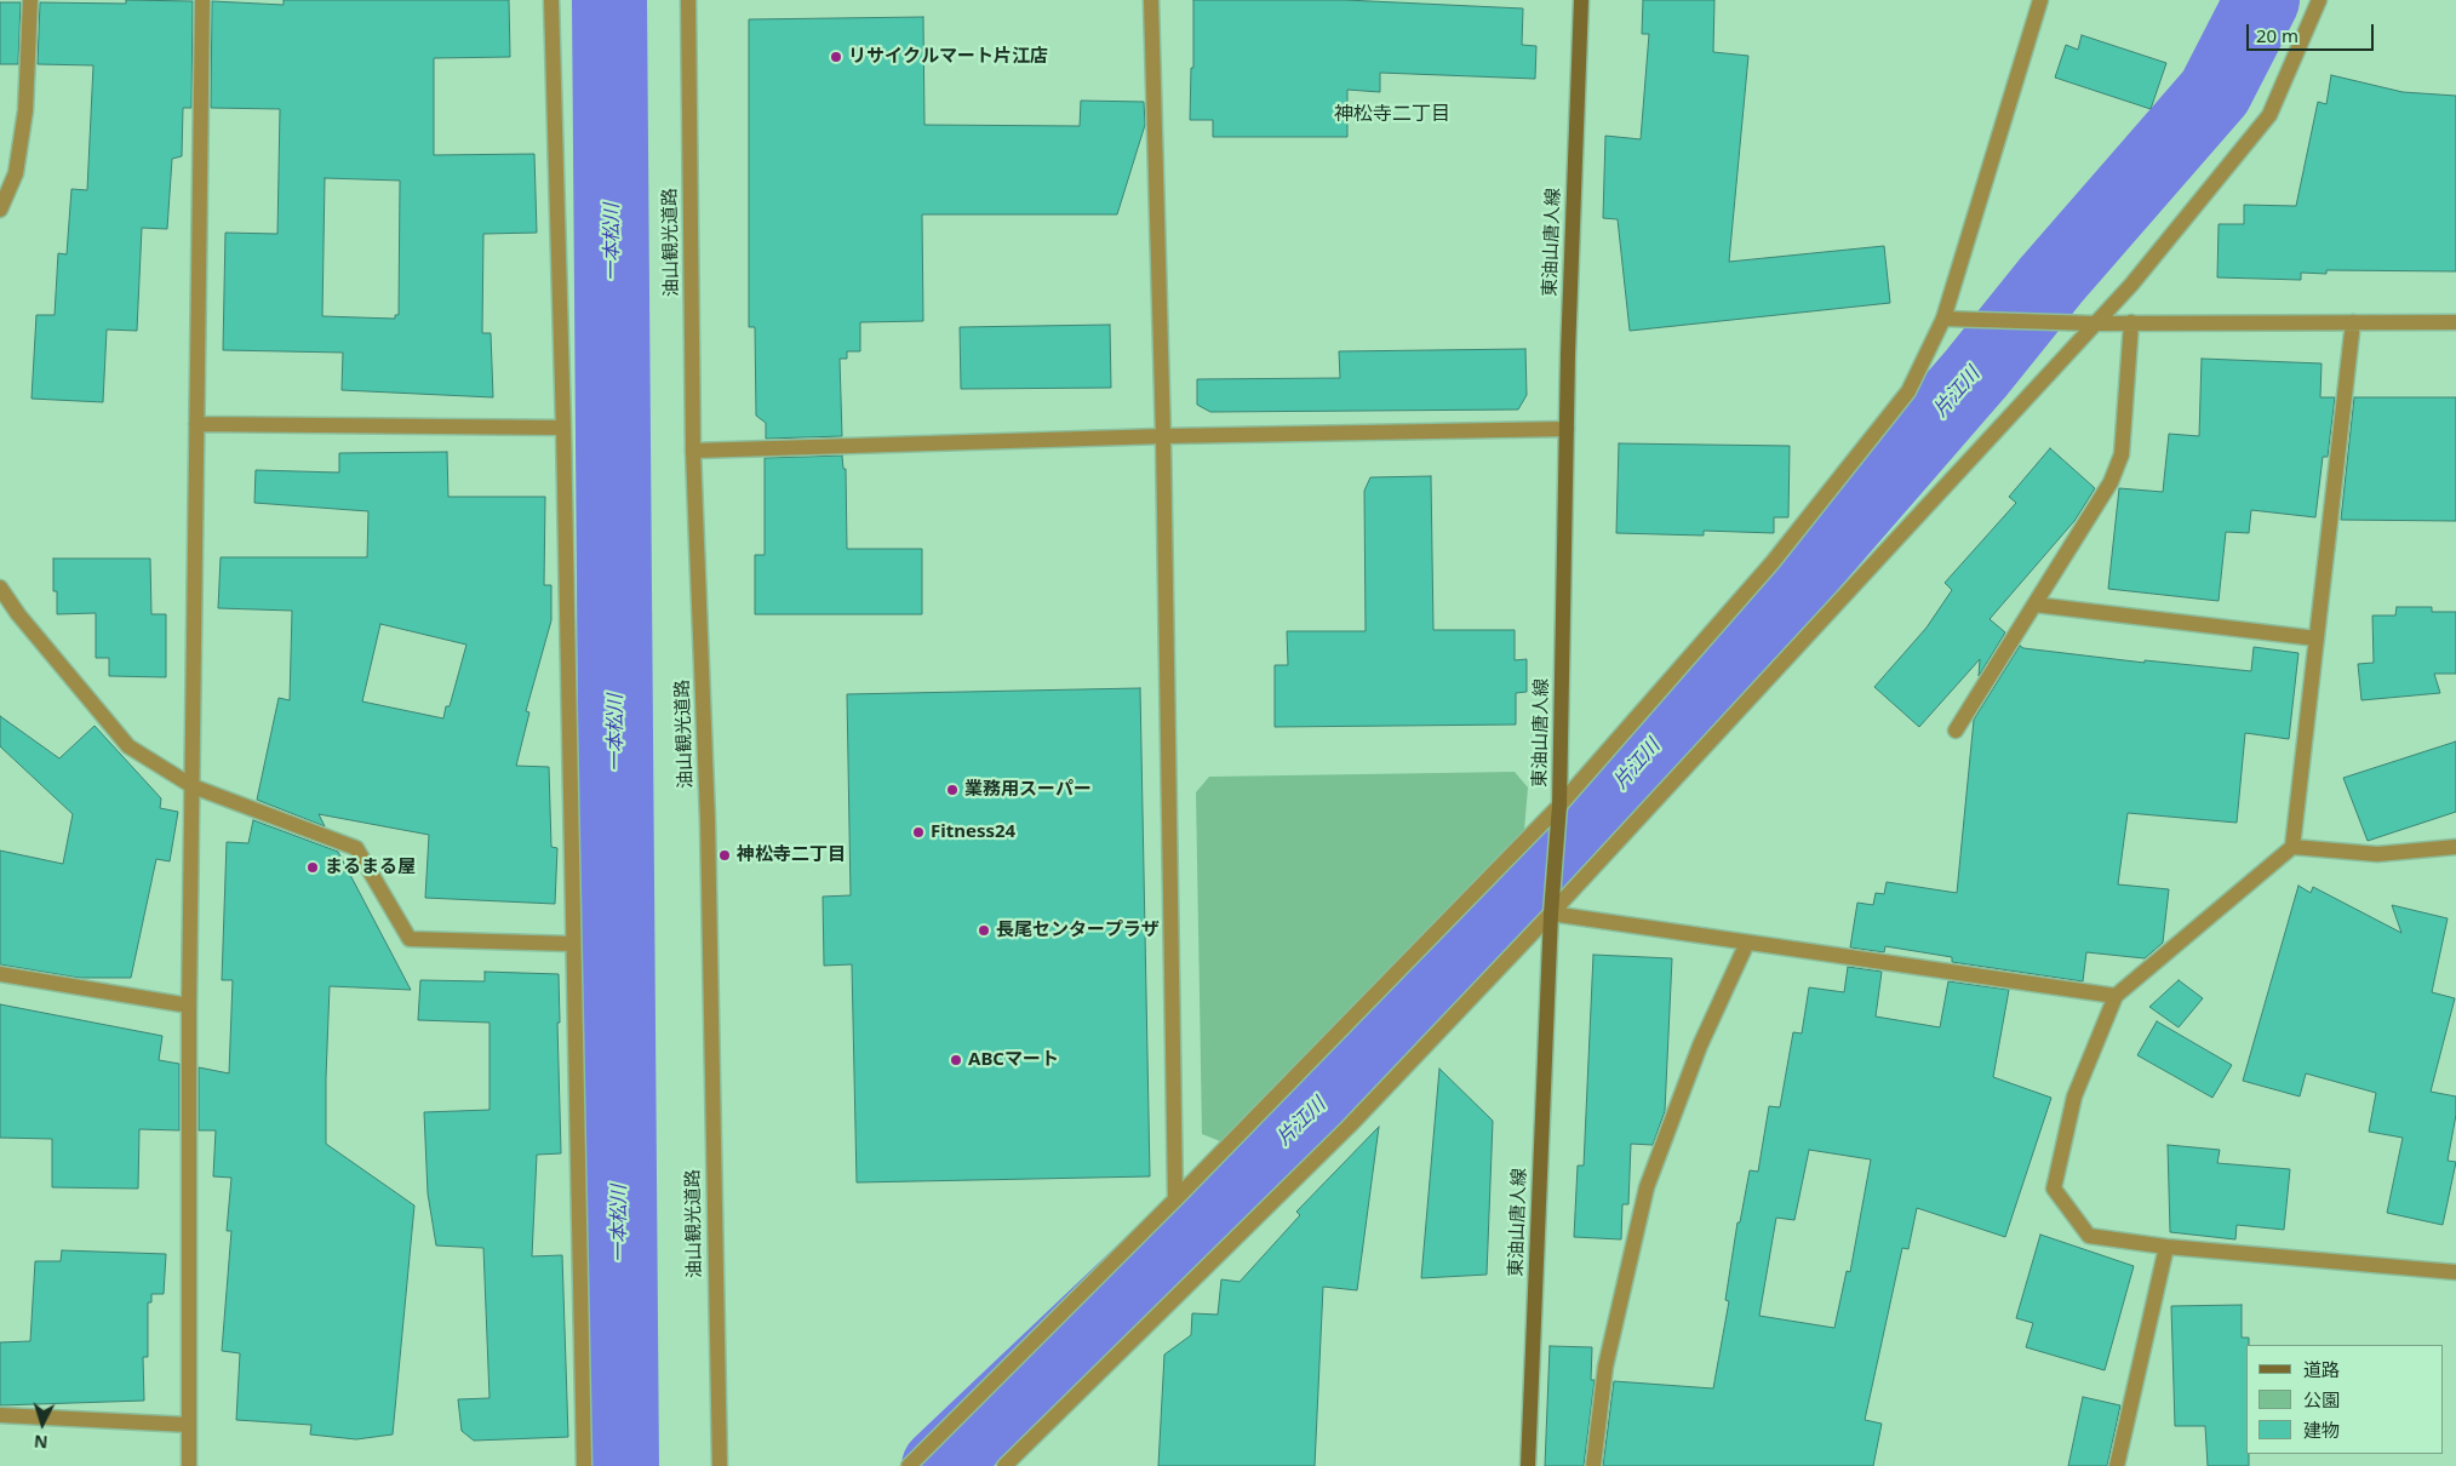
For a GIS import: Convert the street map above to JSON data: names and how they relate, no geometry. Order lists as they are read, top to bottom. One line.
{"streets":{"main road":["東油山唐人線"],"street":["油山観光道路"]},"districts":["神松寺二丁目"],"water":["一本松川","片江川"],"places":["リサイクルマート片江店","業務用スーパー","Fitness24","神松寺二丁目","まるまる屋","長尾センタープラザ","ABCマート"],"legend":["道路","公園","建物"],"scale_bar":"20 m","north":"bottom"}
